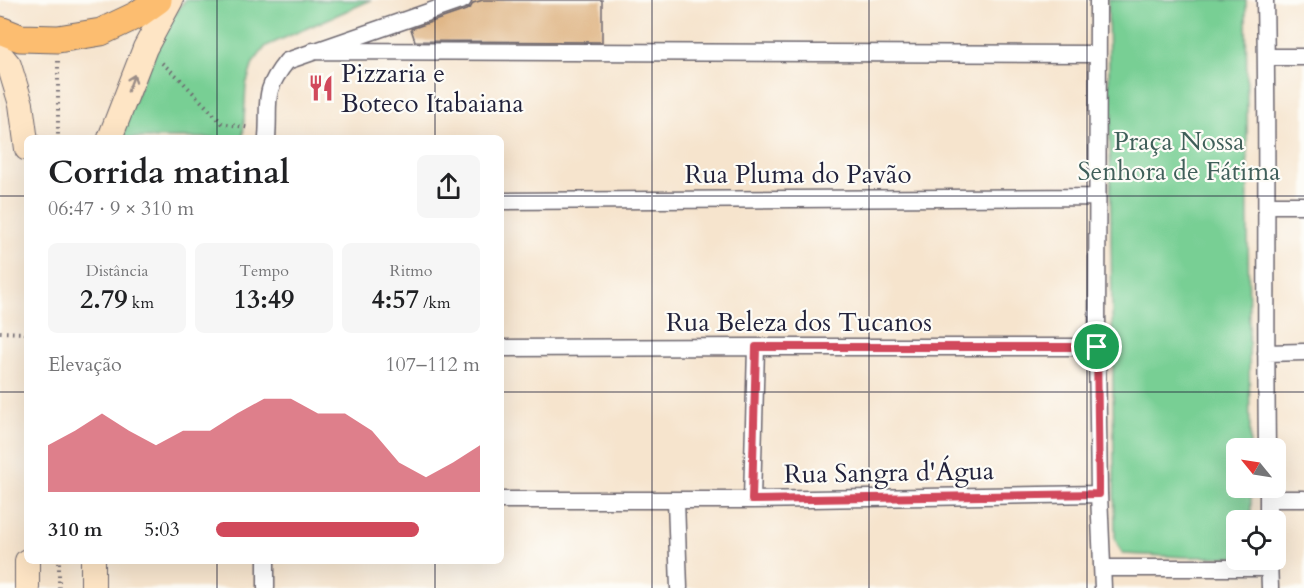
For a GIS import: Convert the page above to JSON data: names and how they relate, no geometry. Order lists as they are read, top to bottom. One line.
{"streets":{"street":["Rua Pluma do Pavão","Rua Beleza dos Tucanos","Rua Sangra d'Água"]},"parks":["Praça Nossa Senhora de Fátima"],"places":{"restaurant":["Pizzaria e Boteco Itabaiana"]},"north":"top left","page":{"heading":["Corrida matinal","06:47 · 9 × 310 m"],"stats":[["Distância","2.79 km"],["Tempo","13:49"],["Ritmo","4:57 /km"]],"chart":["Elevação","107–112 m"],"list":[{"name":"310 m","note":"5:03"}]}}
